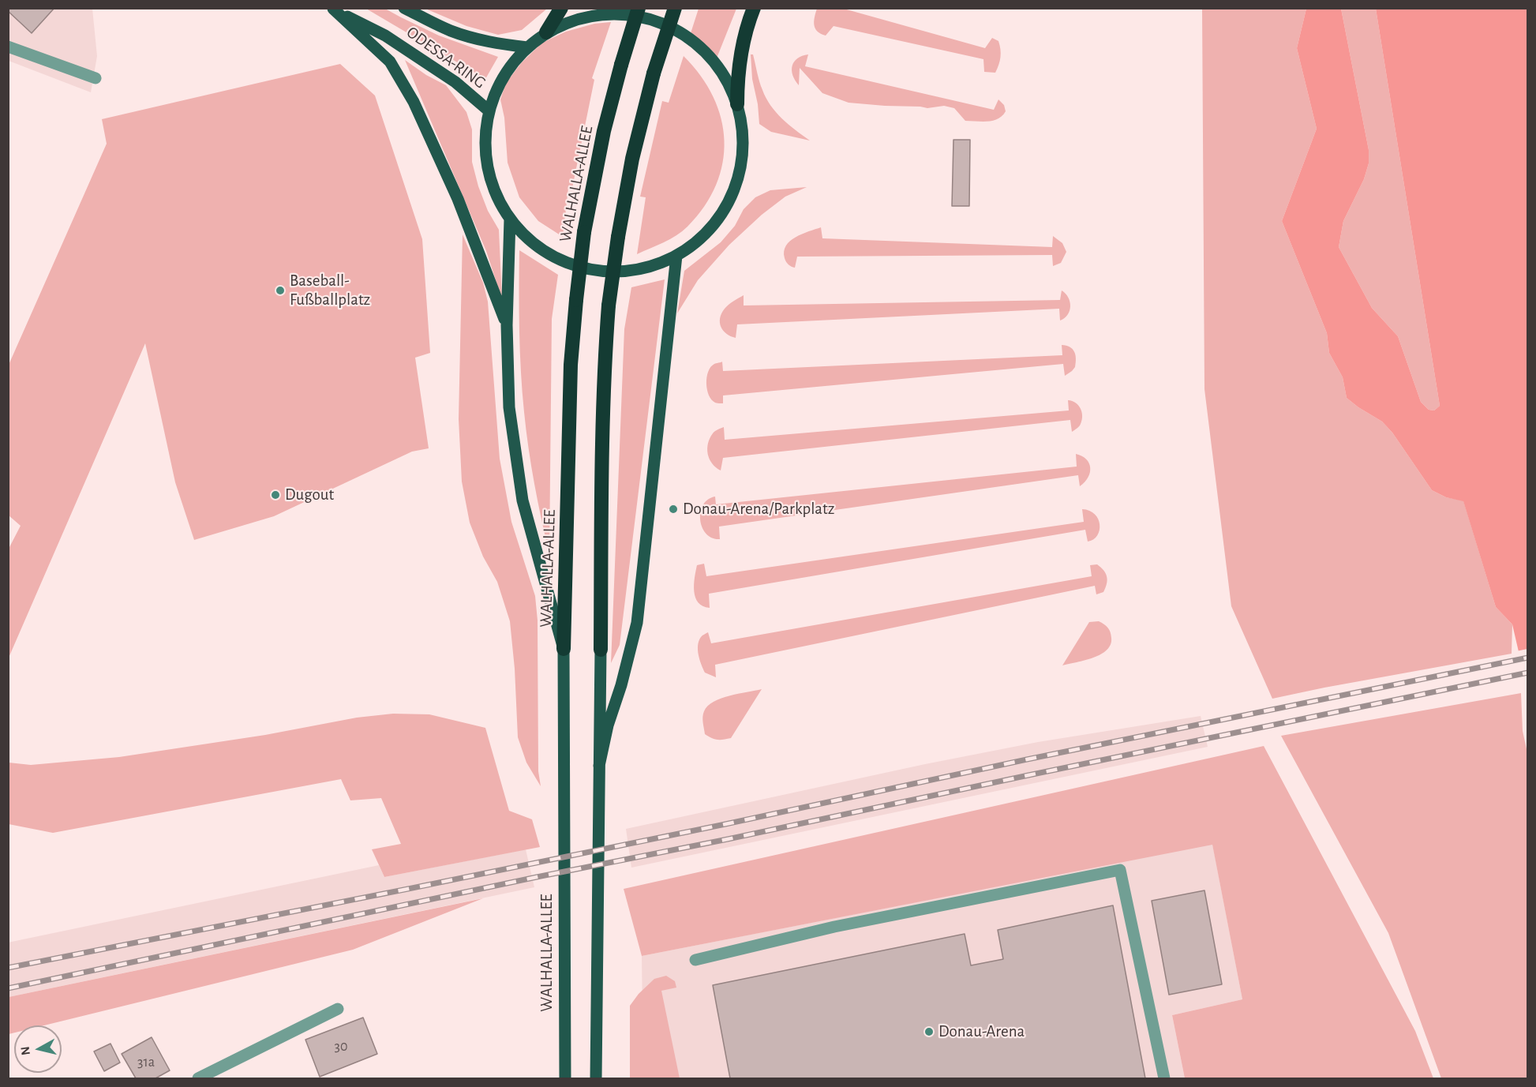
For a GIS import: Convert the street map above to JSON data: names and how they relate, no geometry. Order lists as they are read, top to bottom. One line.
{"streets":{"highway":["WALHALLA-ALLEE"],"main road":["ODESSA-RING"]},"places":["Baseball- Fußballplatz","Dugout","Donau-Arena/Parkplatz","Donau-Arena"],"house_numbers":["30","31a"],"north":"left"}
